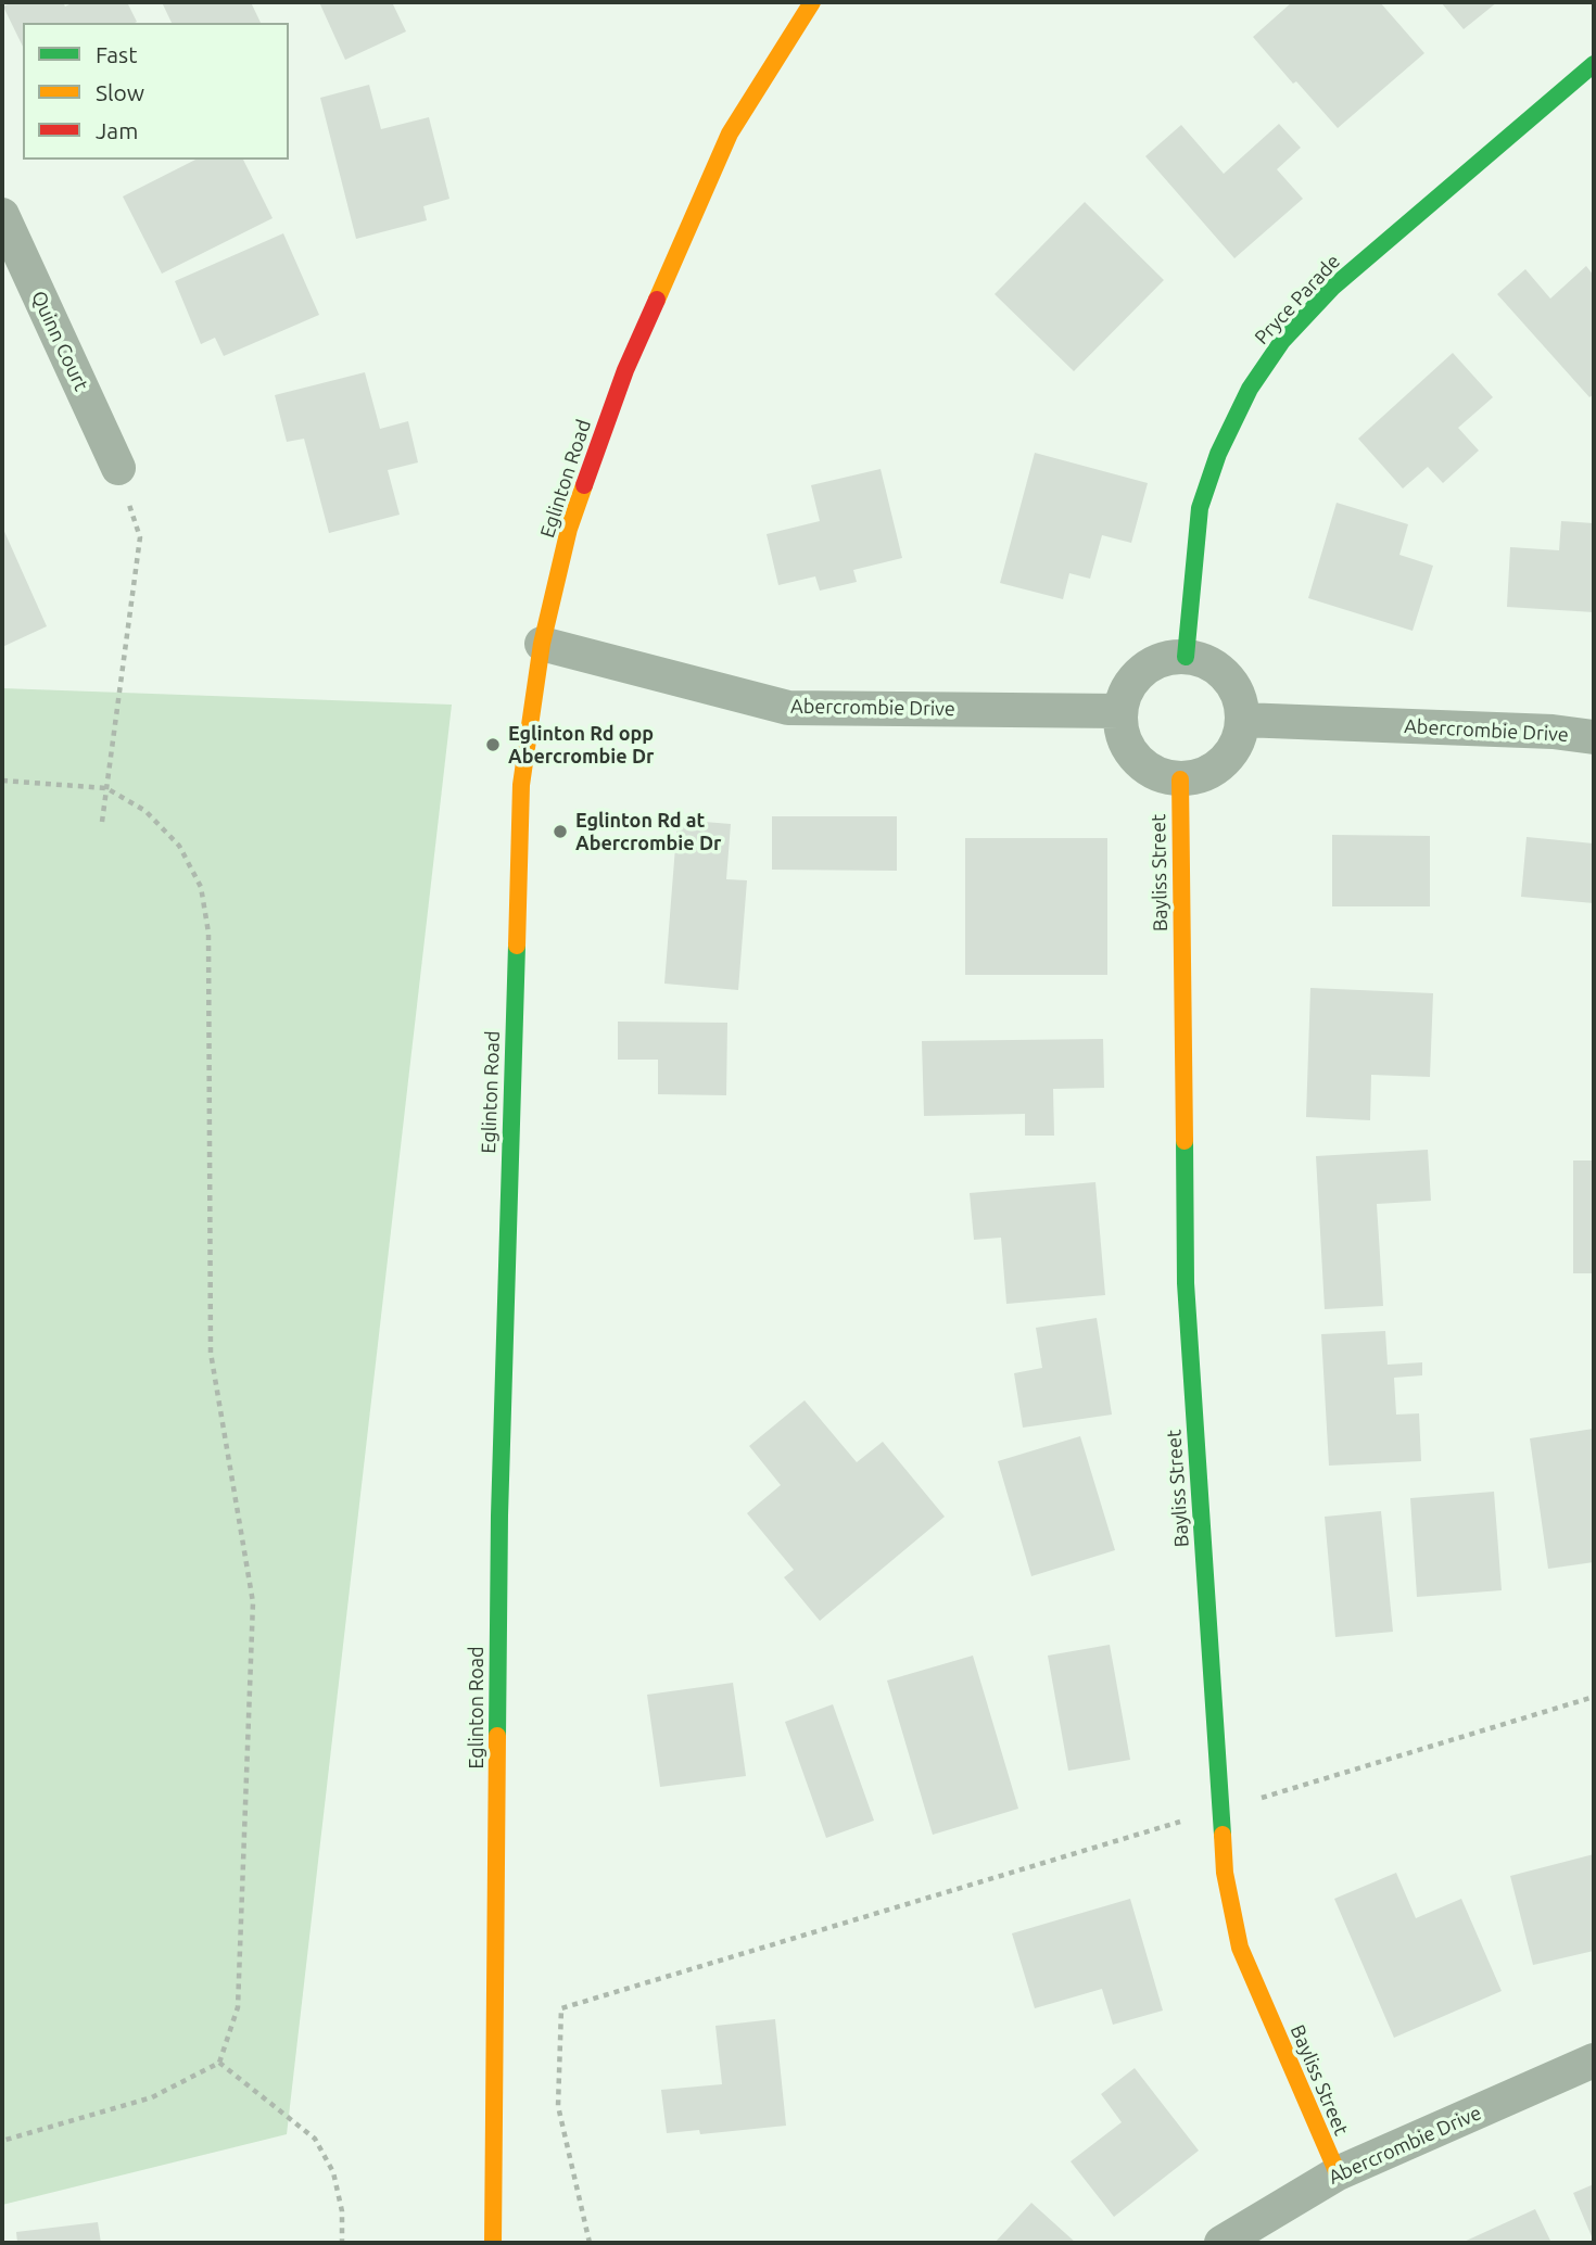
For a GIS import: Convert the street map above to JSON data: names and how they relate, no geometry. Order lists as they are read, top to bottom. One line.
{"streets":{"main road":["Pryce Parade","Eglinton Road","Bayliss Street"],"street":["Quinn Court","Abercrombie Drive"]},"crossings":[["Pryce Parade","Abercrombie Drive"],["Pryce Parade","Bayliss Street"],["Eglinton Road","Abercrombie Drive"],["Abercrombie Drive","Bayliss Street"]],"places":["Eglinton Rd opp Abercrombie Dr","Eglinton Rd at Abercrombie Dr"],"legend":["Fast","Slow","Jam"]}
